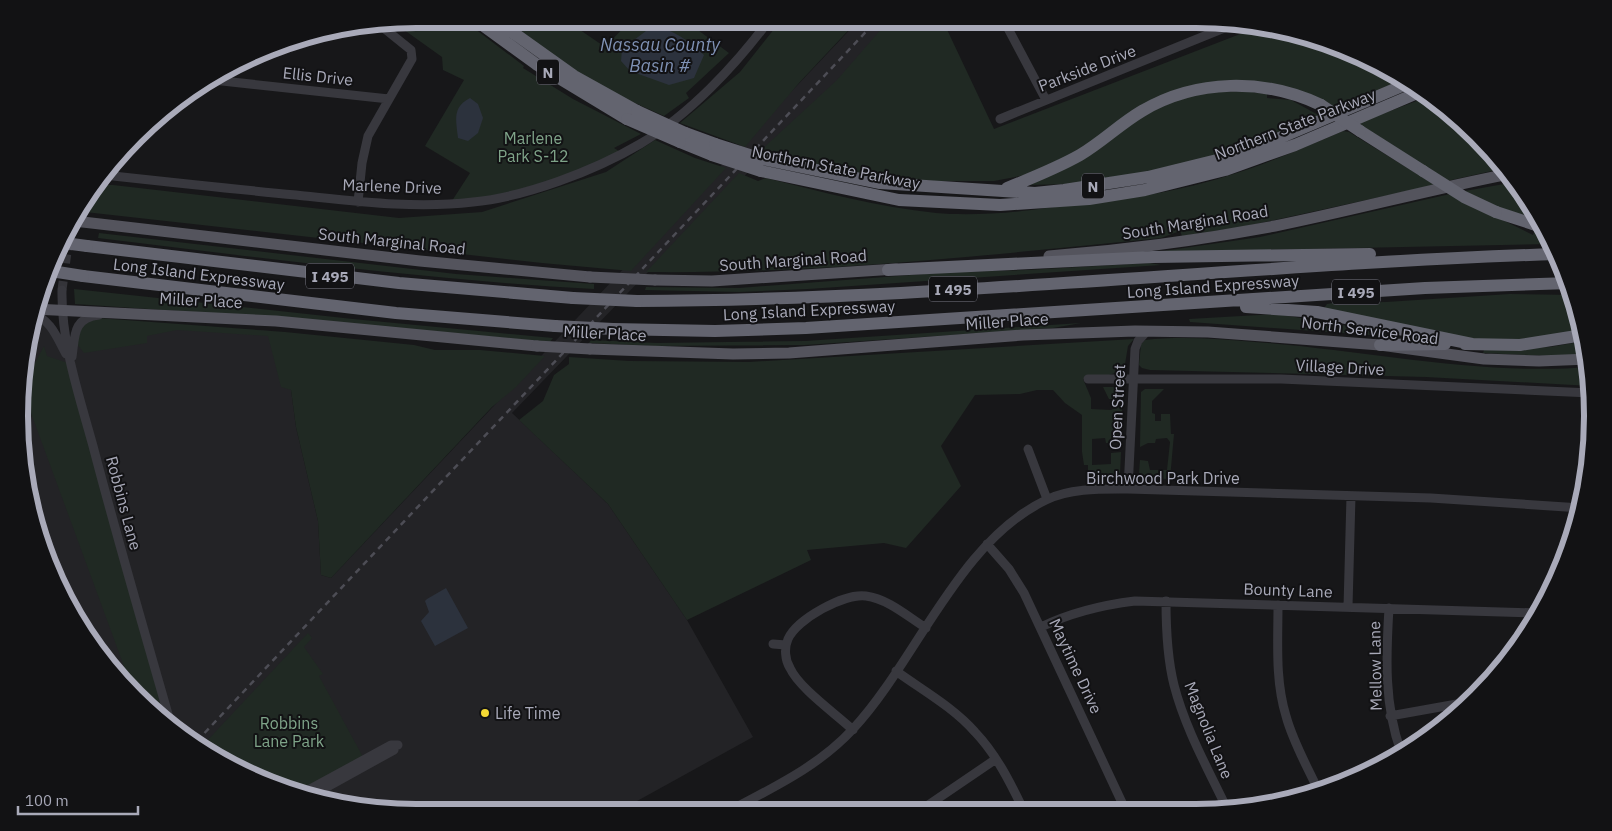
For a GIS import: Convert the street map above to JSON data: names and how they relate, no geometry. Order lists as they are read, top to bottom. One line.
{"streets":{"highway":["N","Northern State Parkway","Long Island Expressway","I 495"],"main road":["South Marginal Road","Miller Place","North Service Road"],"street":["Parkside Drive","Ellis Drive","Marlene Drive","Village Drive","Open Street","Birchwood Park Drive","Robbins Lane","Bounty Lane","Maytime Drive","Mellow Lane","Magnolia Lane"]},"crossings":[["Miller Place","North Service Road"],["Miller Place","Open Street"],["Miller Place","Robbins Lane"],["North Service Road","Open Street"],["Village Drive","Open Street"],["Open Street","Birchwood Park Drive"],["Birchwood Park Drive","Maytime Drive"],["Bounty Lane","Maytime Drive"],["Bounty Lane","Mellow Lane"],["Bounty Lane","Magnolia Lane"]],"water":["Nassau County Basin #"],"parks":["Marlene Park S-12","Robbins Lane Park"],"places":["Life Time"],"scale_bar":"100 m"}
